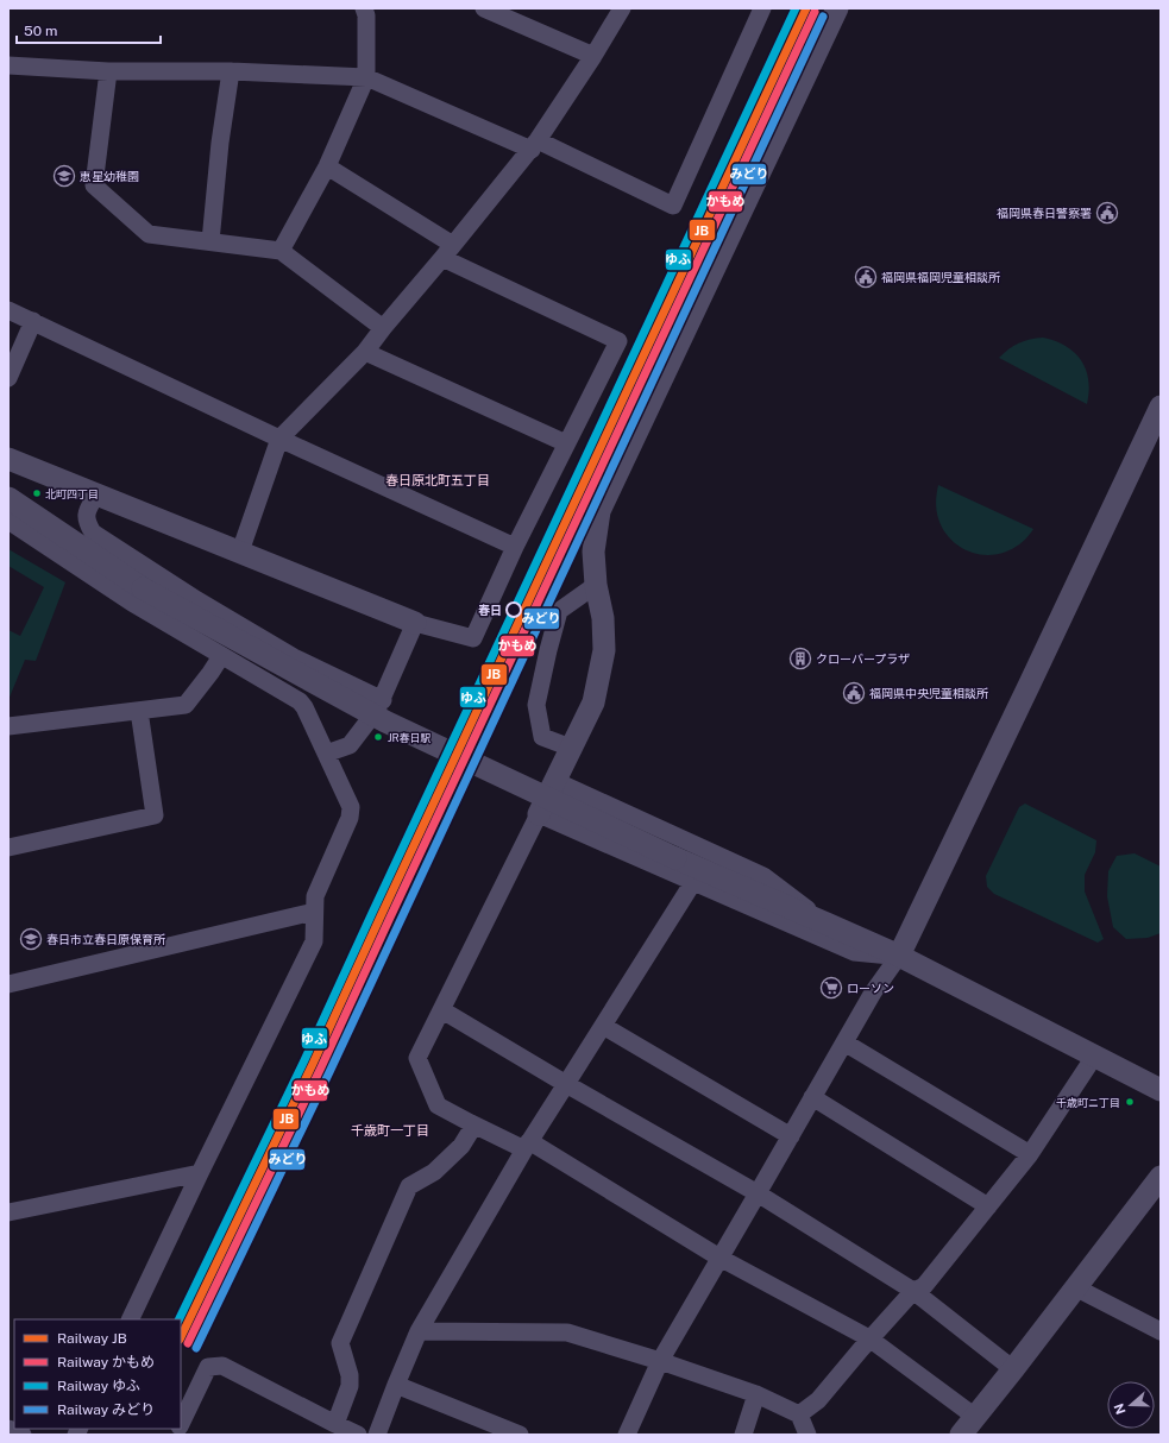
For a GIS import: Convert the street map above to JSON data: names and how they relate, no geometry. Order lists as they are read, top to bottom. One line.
{"districts":["春日原北町五丁目","千歳町一丁目"],"places":{"school or university":["恵星幼稚園","春日市立春日原保育所"],"public building":["福岡県春日警察署","福岡県福岡児童相談所","福岡県中央児童相談所"],"other":["北町四丁目","春日","JR春日駅","千歳町ニ丁目"],"building":["クローバープラザ"],"supermarket":["ローソン"]},"lines":["rail line JB","rail line ゆふ","rail line かもめ","rail line みどり"],"legend":["Railway JB","Railway かもめ","Railway ゆふ","Railway みどり"],"scale_bar":"50 m","north":"left"}
